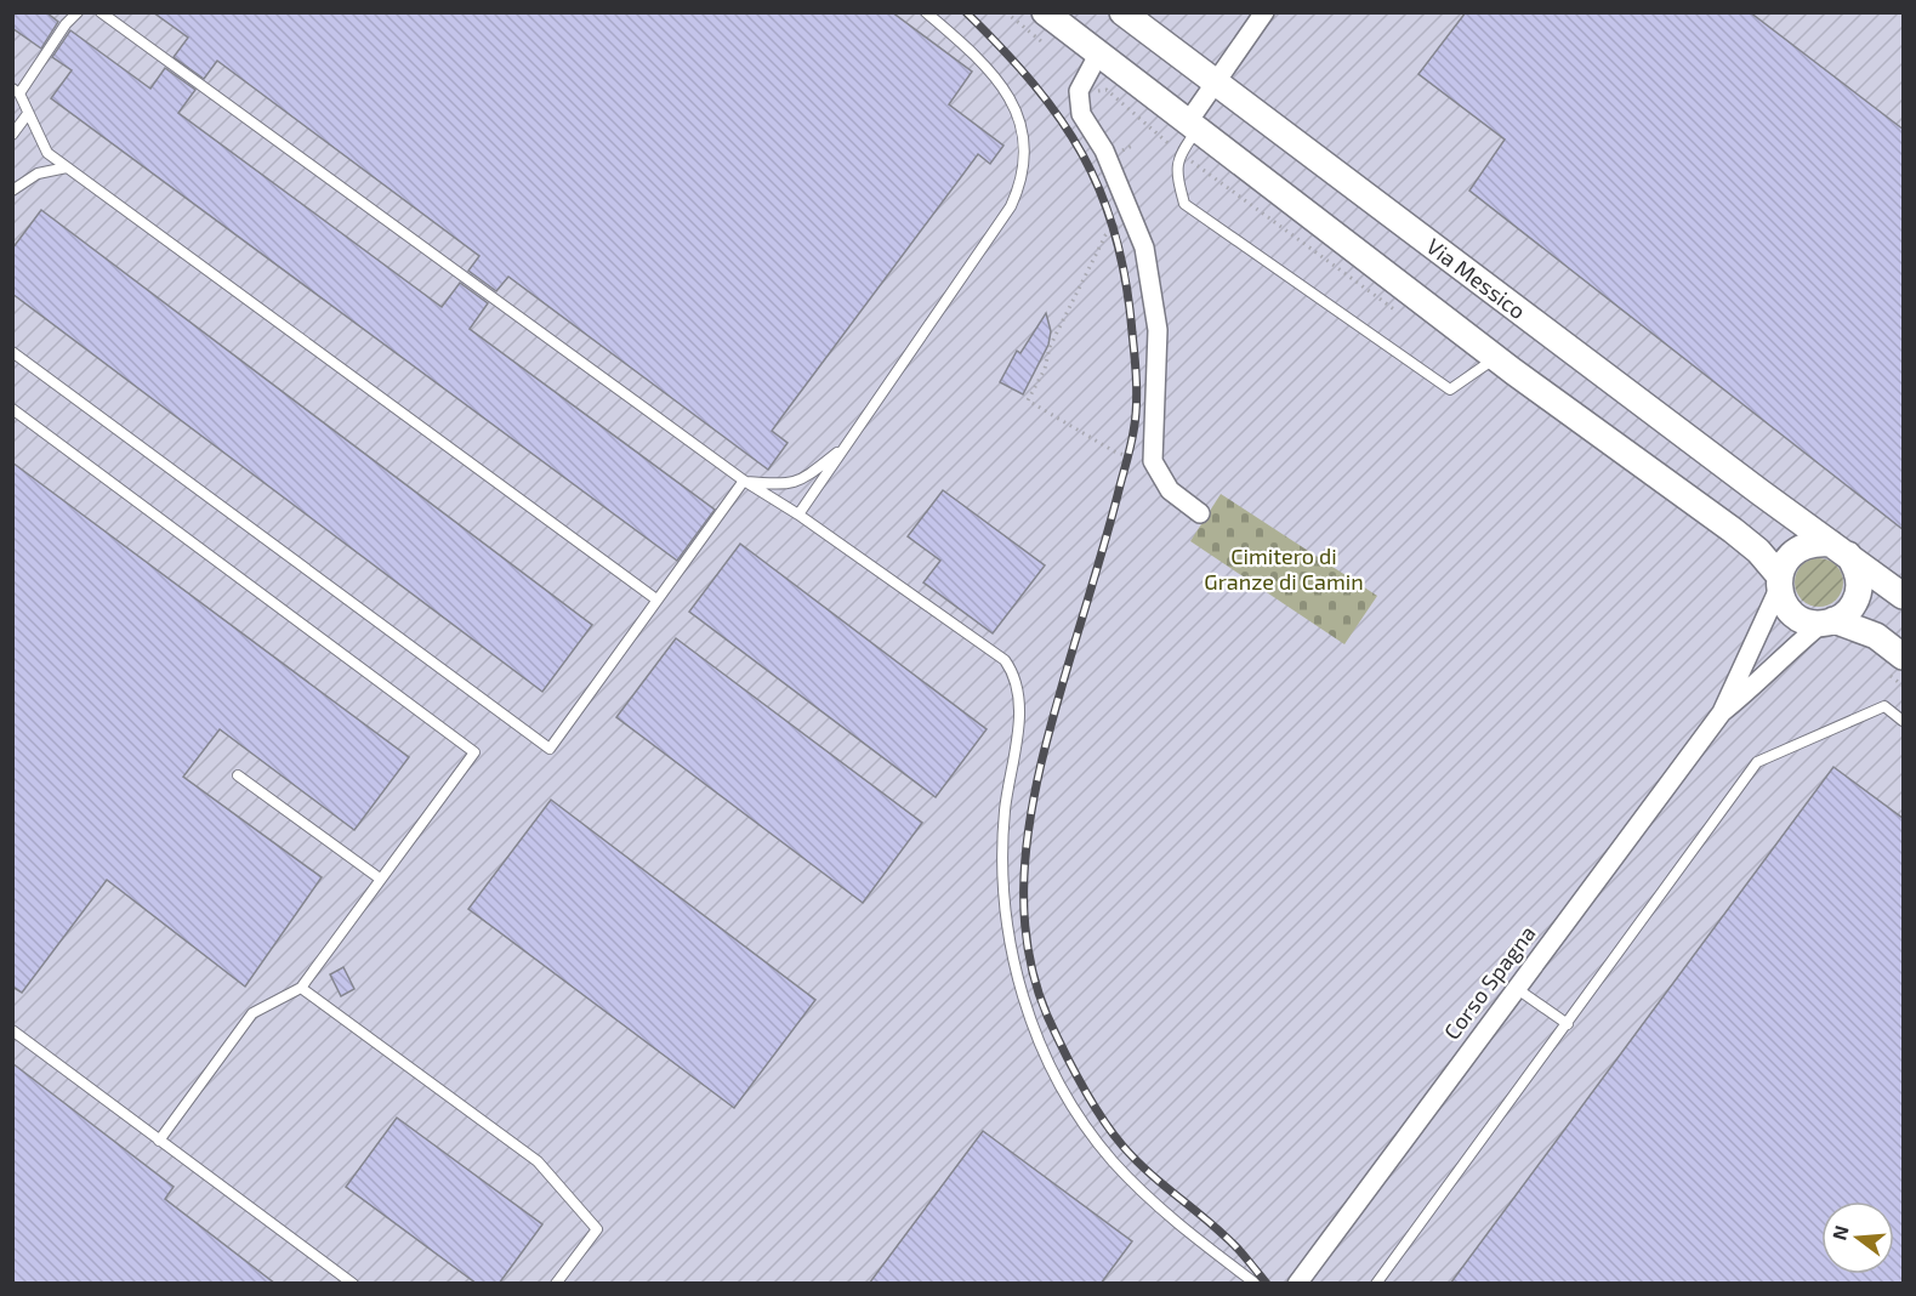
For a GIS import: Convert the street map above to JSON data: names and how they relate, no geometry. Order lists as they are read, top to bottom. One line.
{"streets":{"street":["Via Messico","Corso Spagna"]},"crossings":[["Via Messico","Corso Spagna"]],"parks":["Cimitero di Granze di Camin"],"north":"left"}
